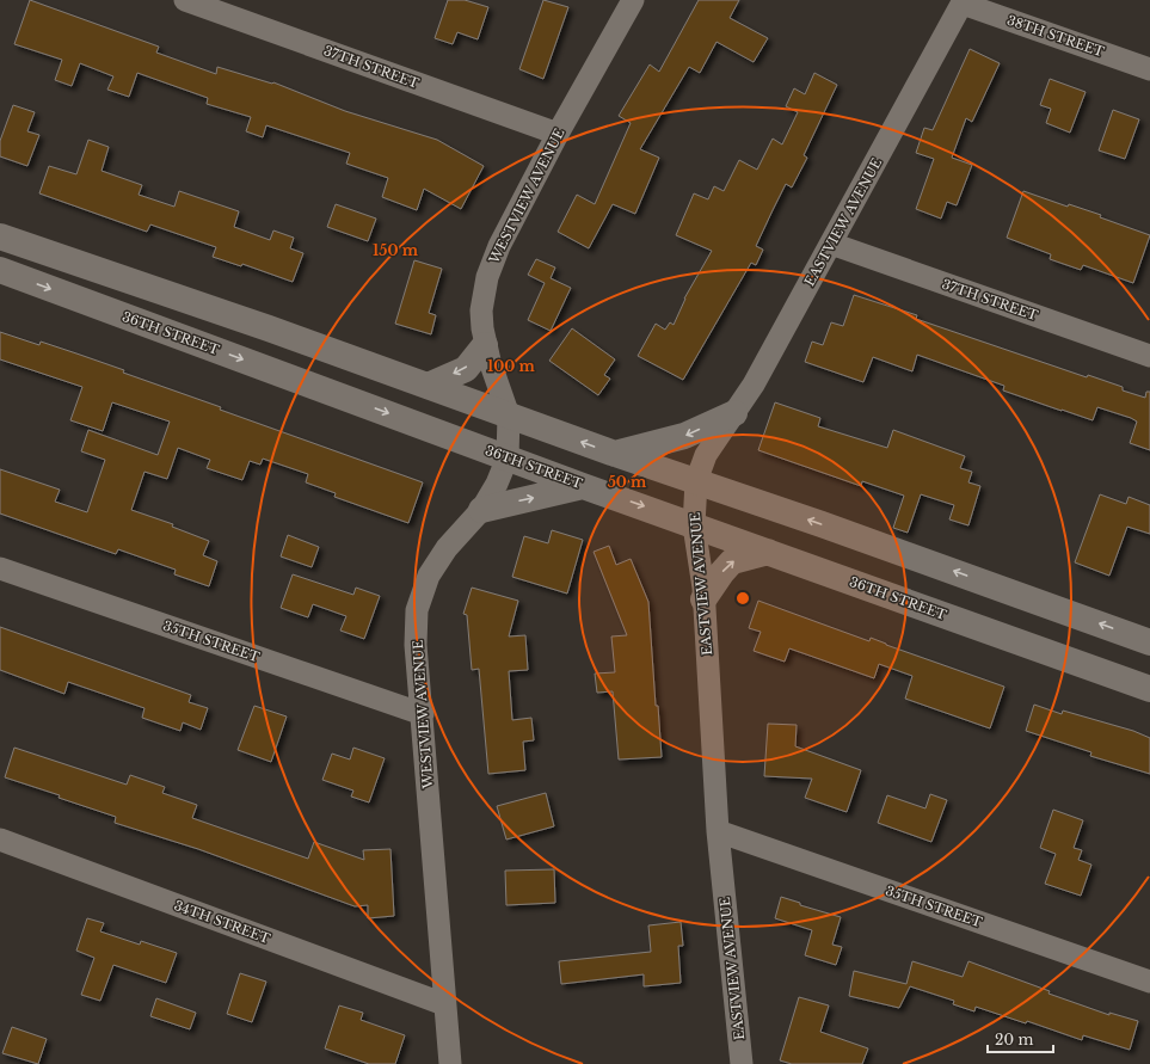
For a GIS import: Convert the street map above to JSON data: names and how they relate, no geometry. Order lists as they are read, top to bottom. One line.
{"streets":{"street":["38TH STREET","37TH STREET","WESTVIEW AVENUE","EASTVIEW AVENUE","36TH STREET","35TH STREET","34TH STREET"]},"crossings":[["38TH STREET","EASTVIEW AVENUE"],["37TH STREET","WESTVIEW AVENUE"],["37TH STREET","EASTVIEW AVENUE"],["WESTVIEW AVENUE","36TH STREET"],["WESTVIEW AVENUE","35TH STREET"],["WESTVIEW AVENUE","34TH STREET"],["EASTVIEW AVENUE","36TH STREET"],["EASTVIEW AVENUE","35TH STREET"]],"scale_bar":"20 m","rings":["150 m","100 m","50 m"]}
